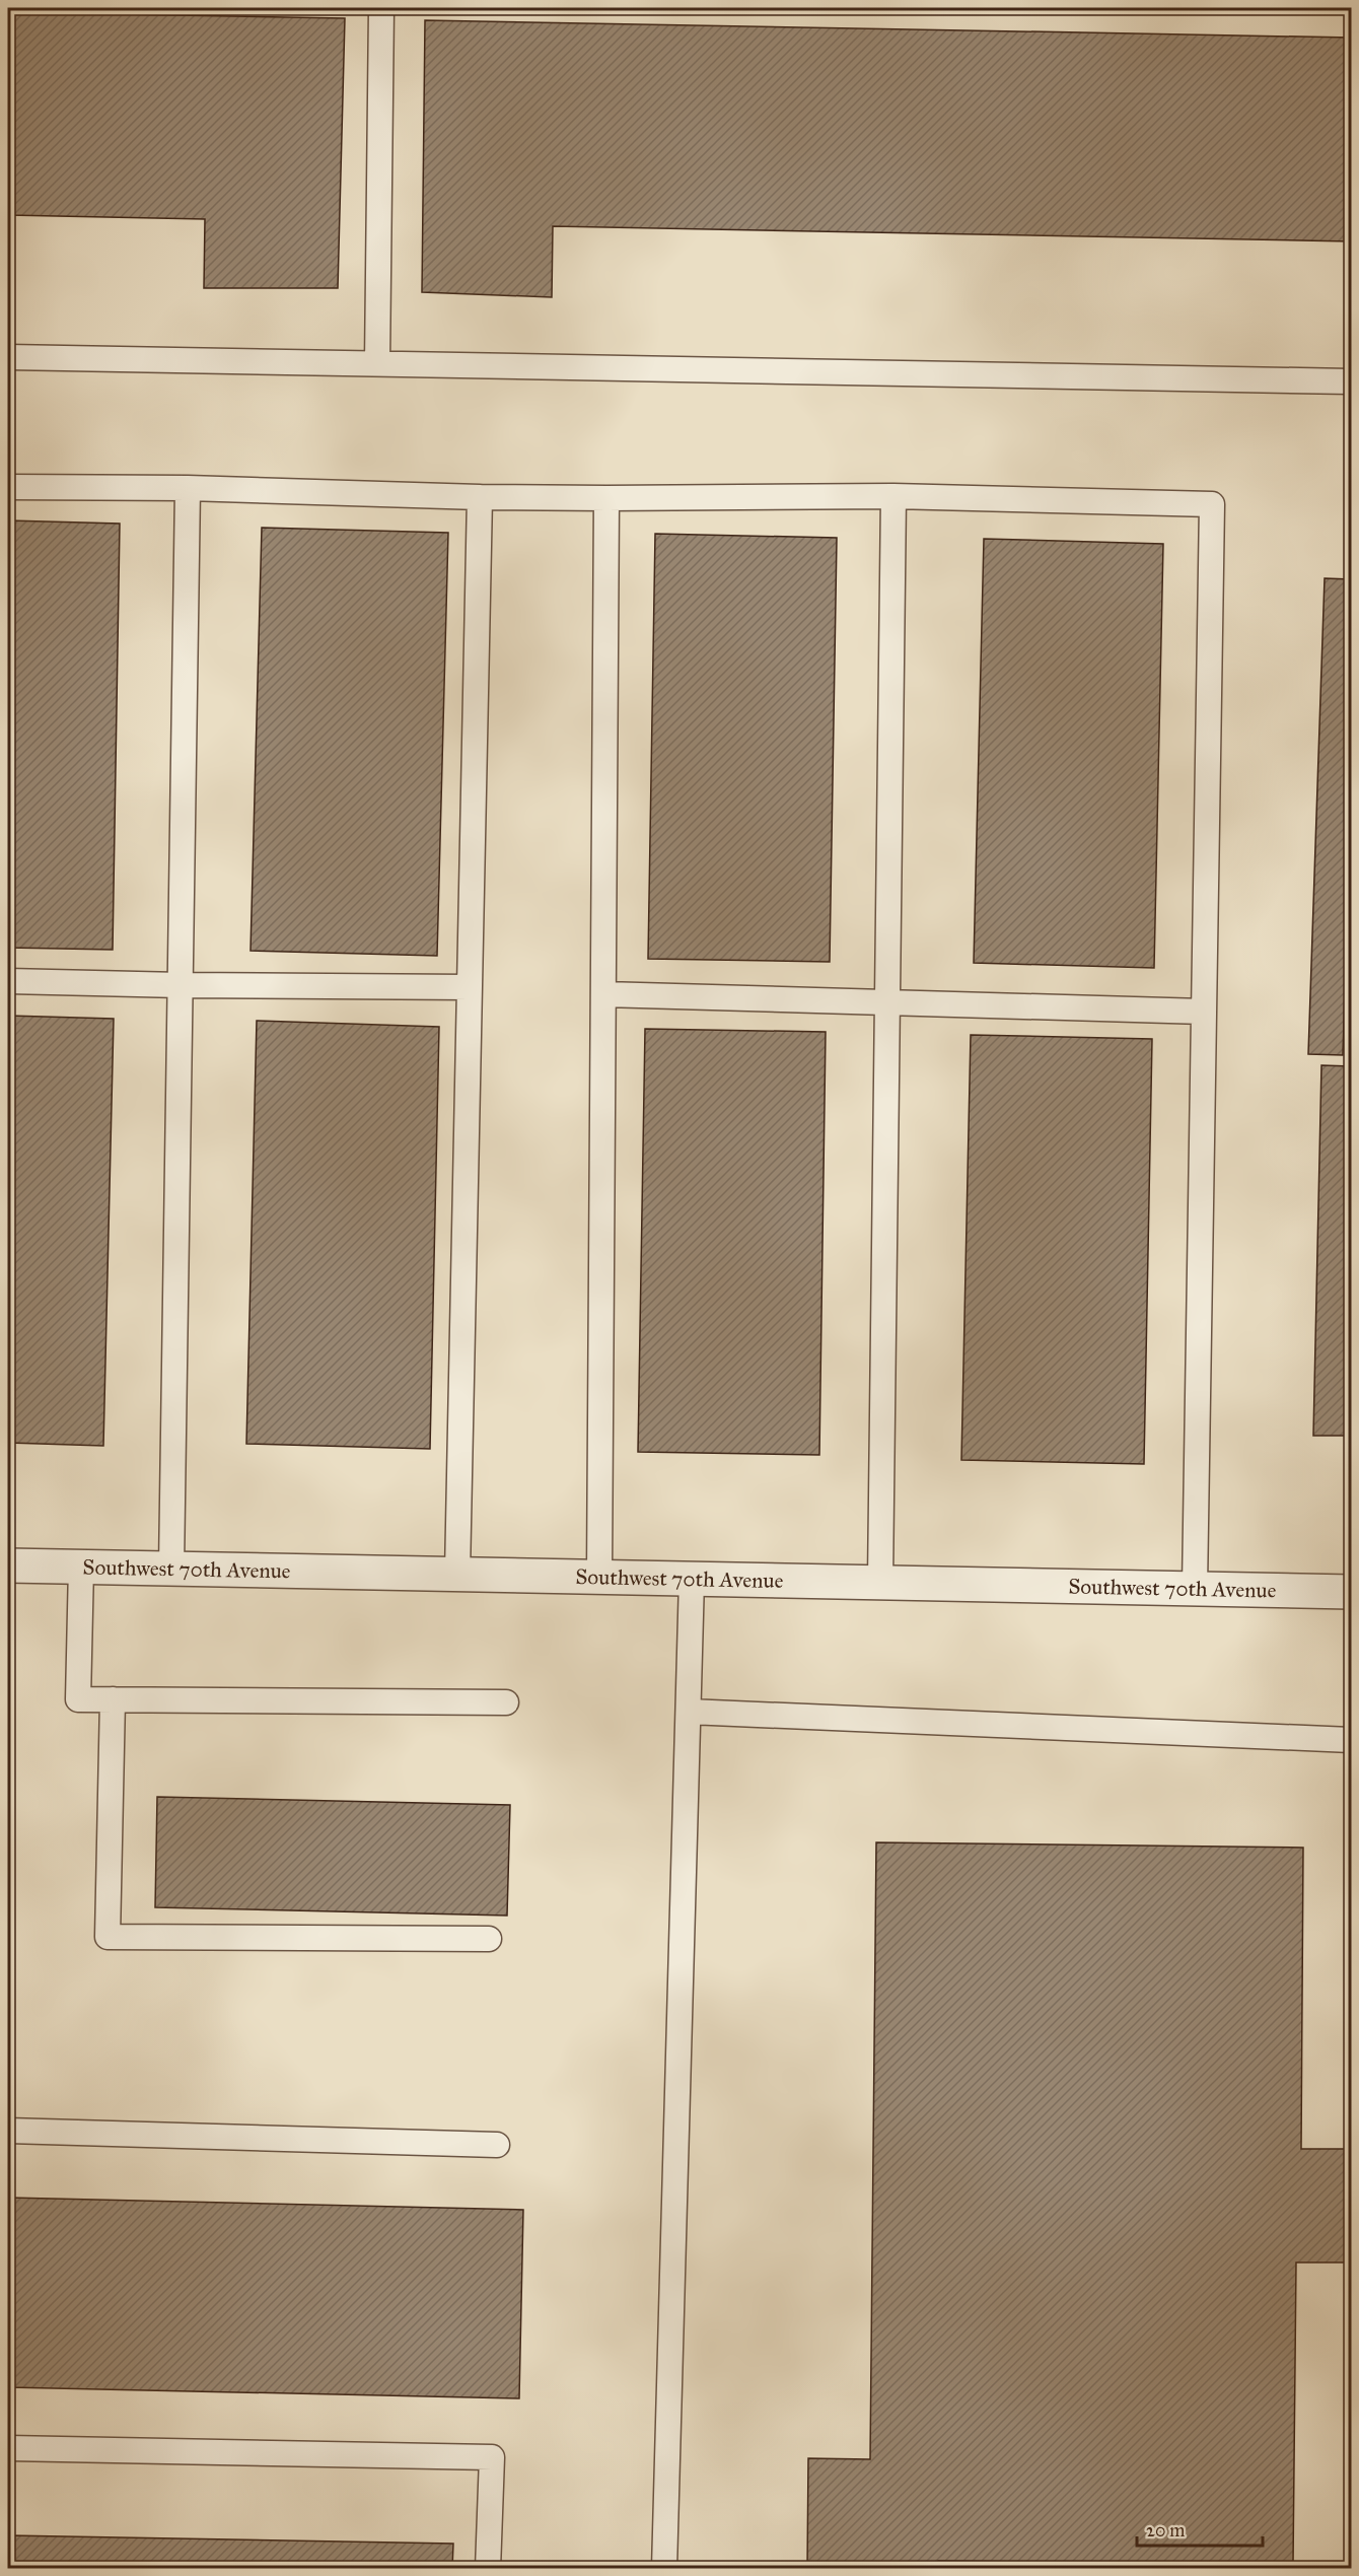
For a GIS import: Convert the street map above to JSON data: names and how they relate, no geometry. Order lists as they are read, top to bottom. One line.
{"streets":{"street":["Southwest 70th Avenue"]},"scale_bar":"20 m"}
